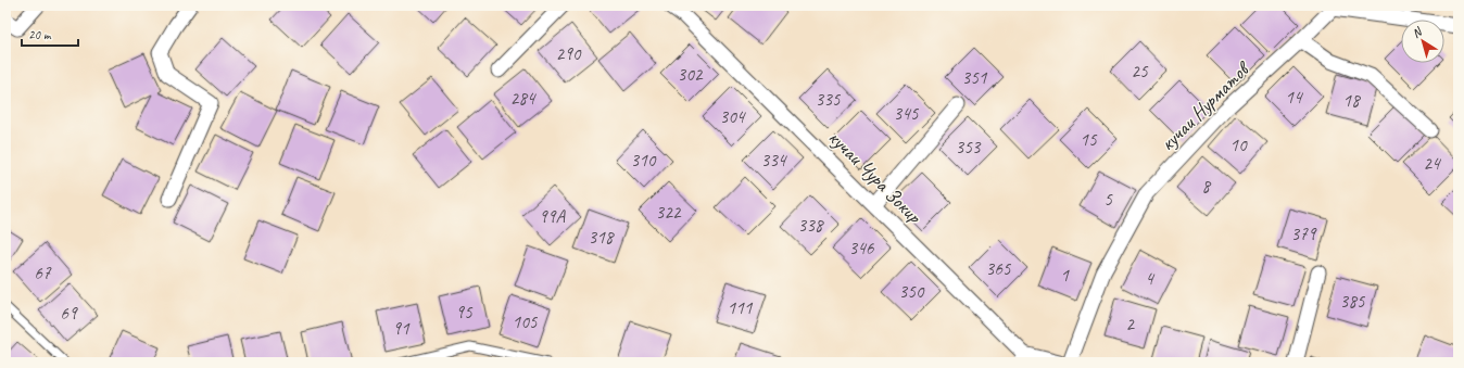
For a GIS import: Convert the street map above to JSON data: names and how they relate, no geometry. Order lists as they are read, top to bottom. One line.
{"streets":{"street":["кучаи Нурматов","кучаи Чура Зокир"]},"house_numbers":["290","25","302","351","14","284","335","18","345","304","15","10","353","310","334","24","8","5","322","99А","338","379","318","346","365","67","1","4","350","385","111","95","69","105","2","91"],"scale_bar":"20 m","north":"top left"}
